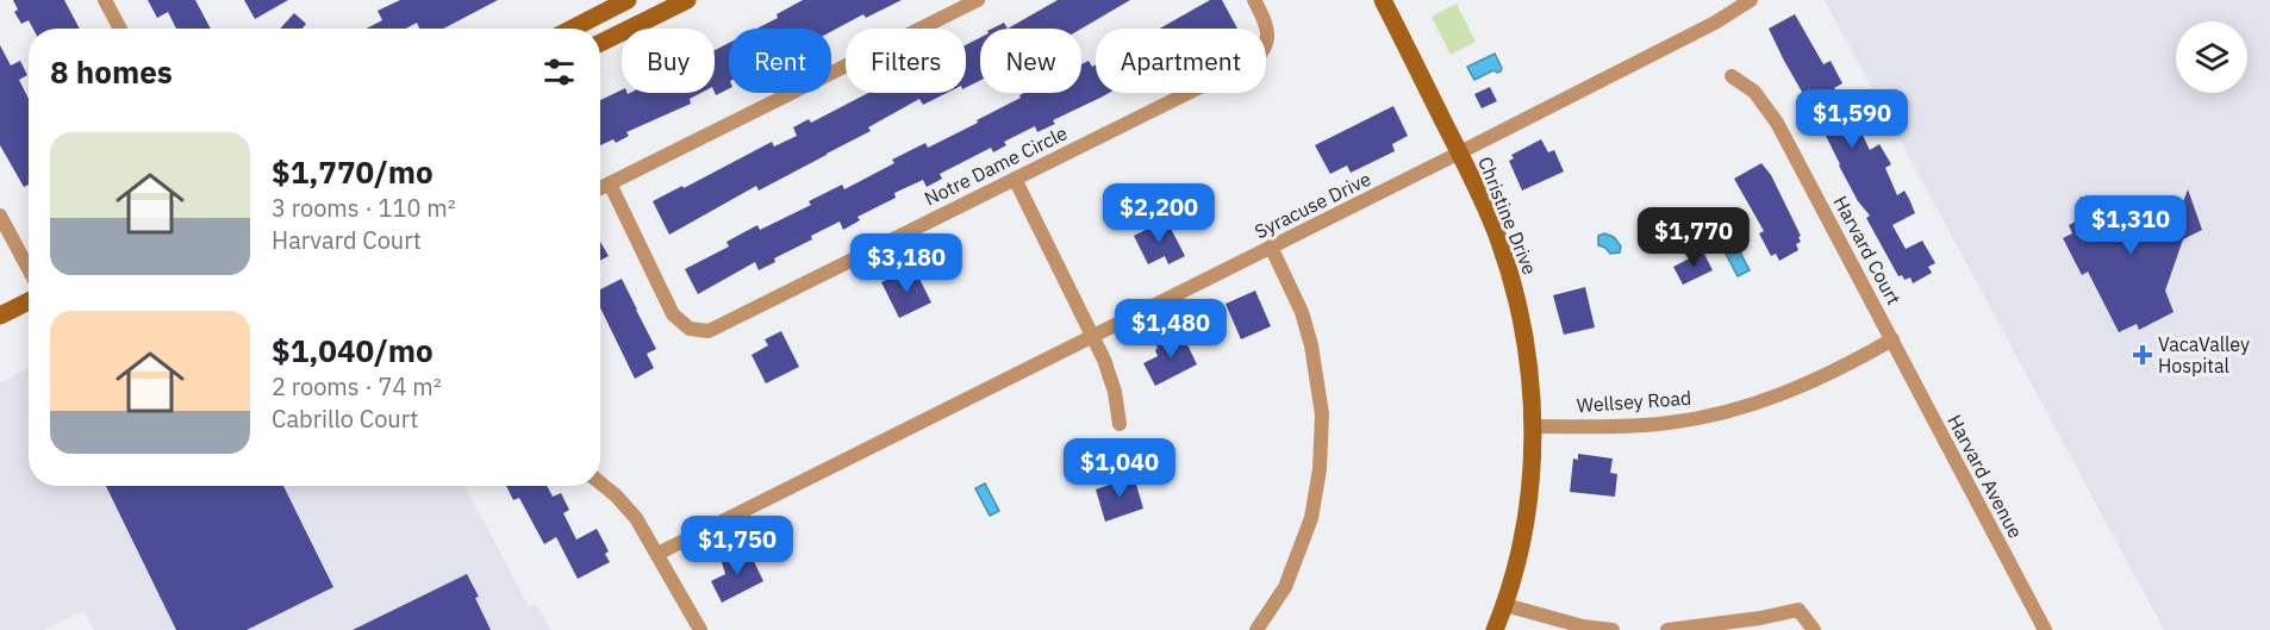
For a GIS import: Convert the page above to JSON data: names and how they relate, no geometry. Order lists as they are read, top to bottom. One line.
{"streets":{"street":["Notre Dame Circle","Syracuse Drive","Christine Drive","Harvard Court","Wellsey Road","Harvard Avenue"]},"crossings":[["Syracuse Drive","Christine Drive"],["Christine Drive","Wellsey Road"],["Harvard Court","Wellsey Road"],["Harvard Court","Harvard Avenue"],["Wellsey Road","Harvard Avenue"]],"places":{"health":["VacaValley Hospital"]},"page":{"chip":["Buy","Rent","Filters","New","Apartment"],"heading":"8 homes","price":["$1,590","$2,200","$1,310","$1,770","$3,180","$1,480","$1,040","$1,750"],"list":[{"name":"$1,770/mo","note":"3 rooms · 110 m² · Harvard Court"},{"name":"$1,040/mo","note":"2 rooms · 74 m² · Cabrillo Court"}]}}
